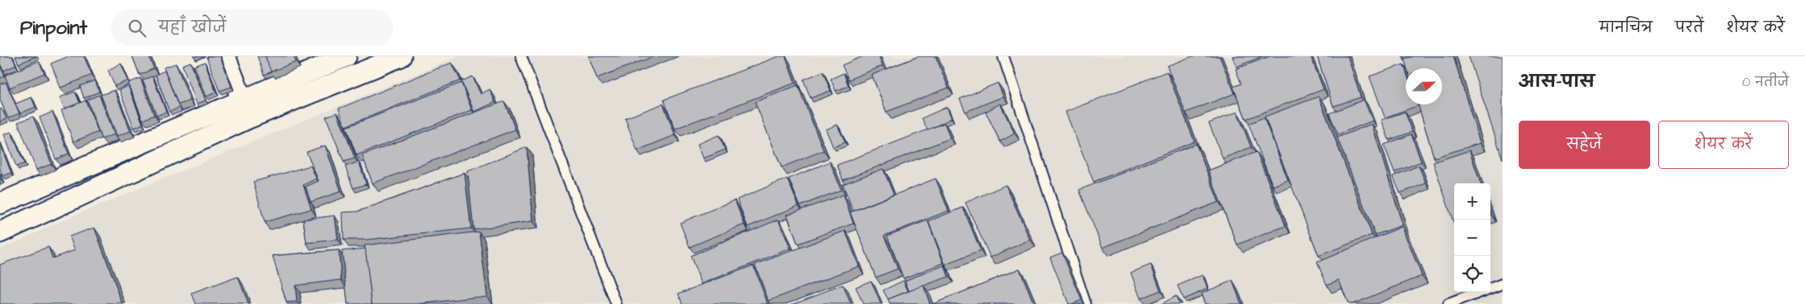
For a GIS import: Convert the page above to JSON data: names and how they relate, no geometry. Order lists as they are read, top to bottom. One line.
{"north":"right","page":{"header":"Pinpoint","search":"यहाँ खोजें","nav":["मानचित्र","परतें","शेयर करें"],"heading":["आस-पास","0 नतीजे"],"buttons":["सहेजें","शेयर करें"],"map_buttons":["+","−"]}}
